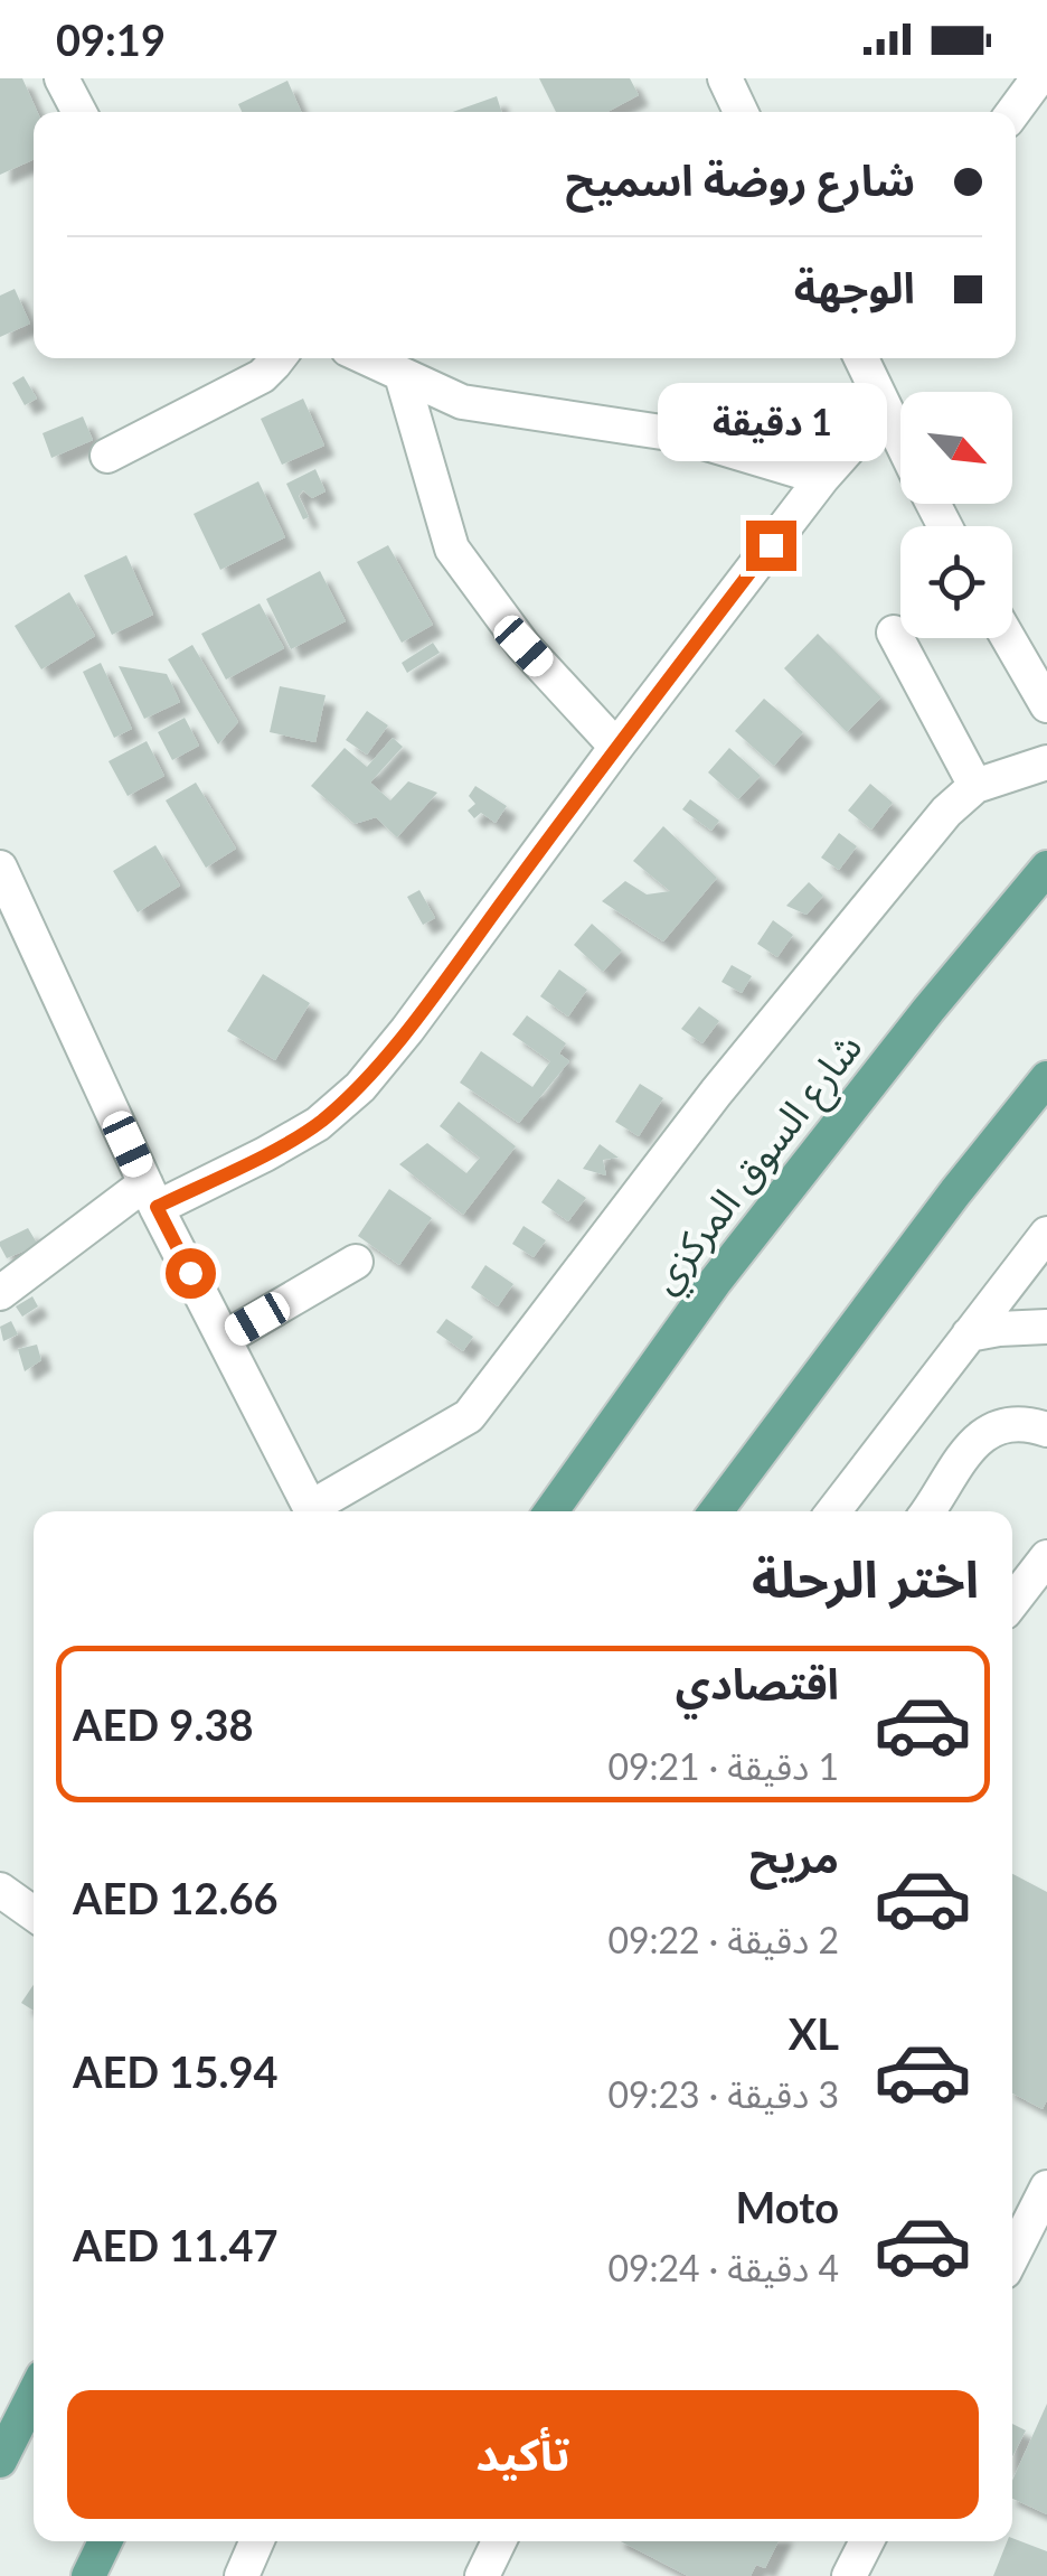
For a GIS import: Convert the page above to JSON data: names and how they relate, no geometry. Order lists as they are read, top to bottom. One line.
{"streets":{"main road":["شارع السوق المركزي"]},"north":"bottom right","page":{"status":"09:19","banner":["شارع روضة اسميح","الوجهة"],"bubble":"1 دقيقة","heading":"اختر الرحلة","list":[{"name":"اقتصادي","note":"1 دقيقة · 09:21","value":"AED 9.38"},{"name":"مريح","note":"2 دقيقة · 09:22","value":"AED 12.66"},{"name":"XL","note":"3 دقيقة · 09:23","value":"AED 15.94"},{"name":"Moto","note":"4 دقيقة · 09:24","value":"AED 11.47"}],"buttons":"تأكيد"}}
